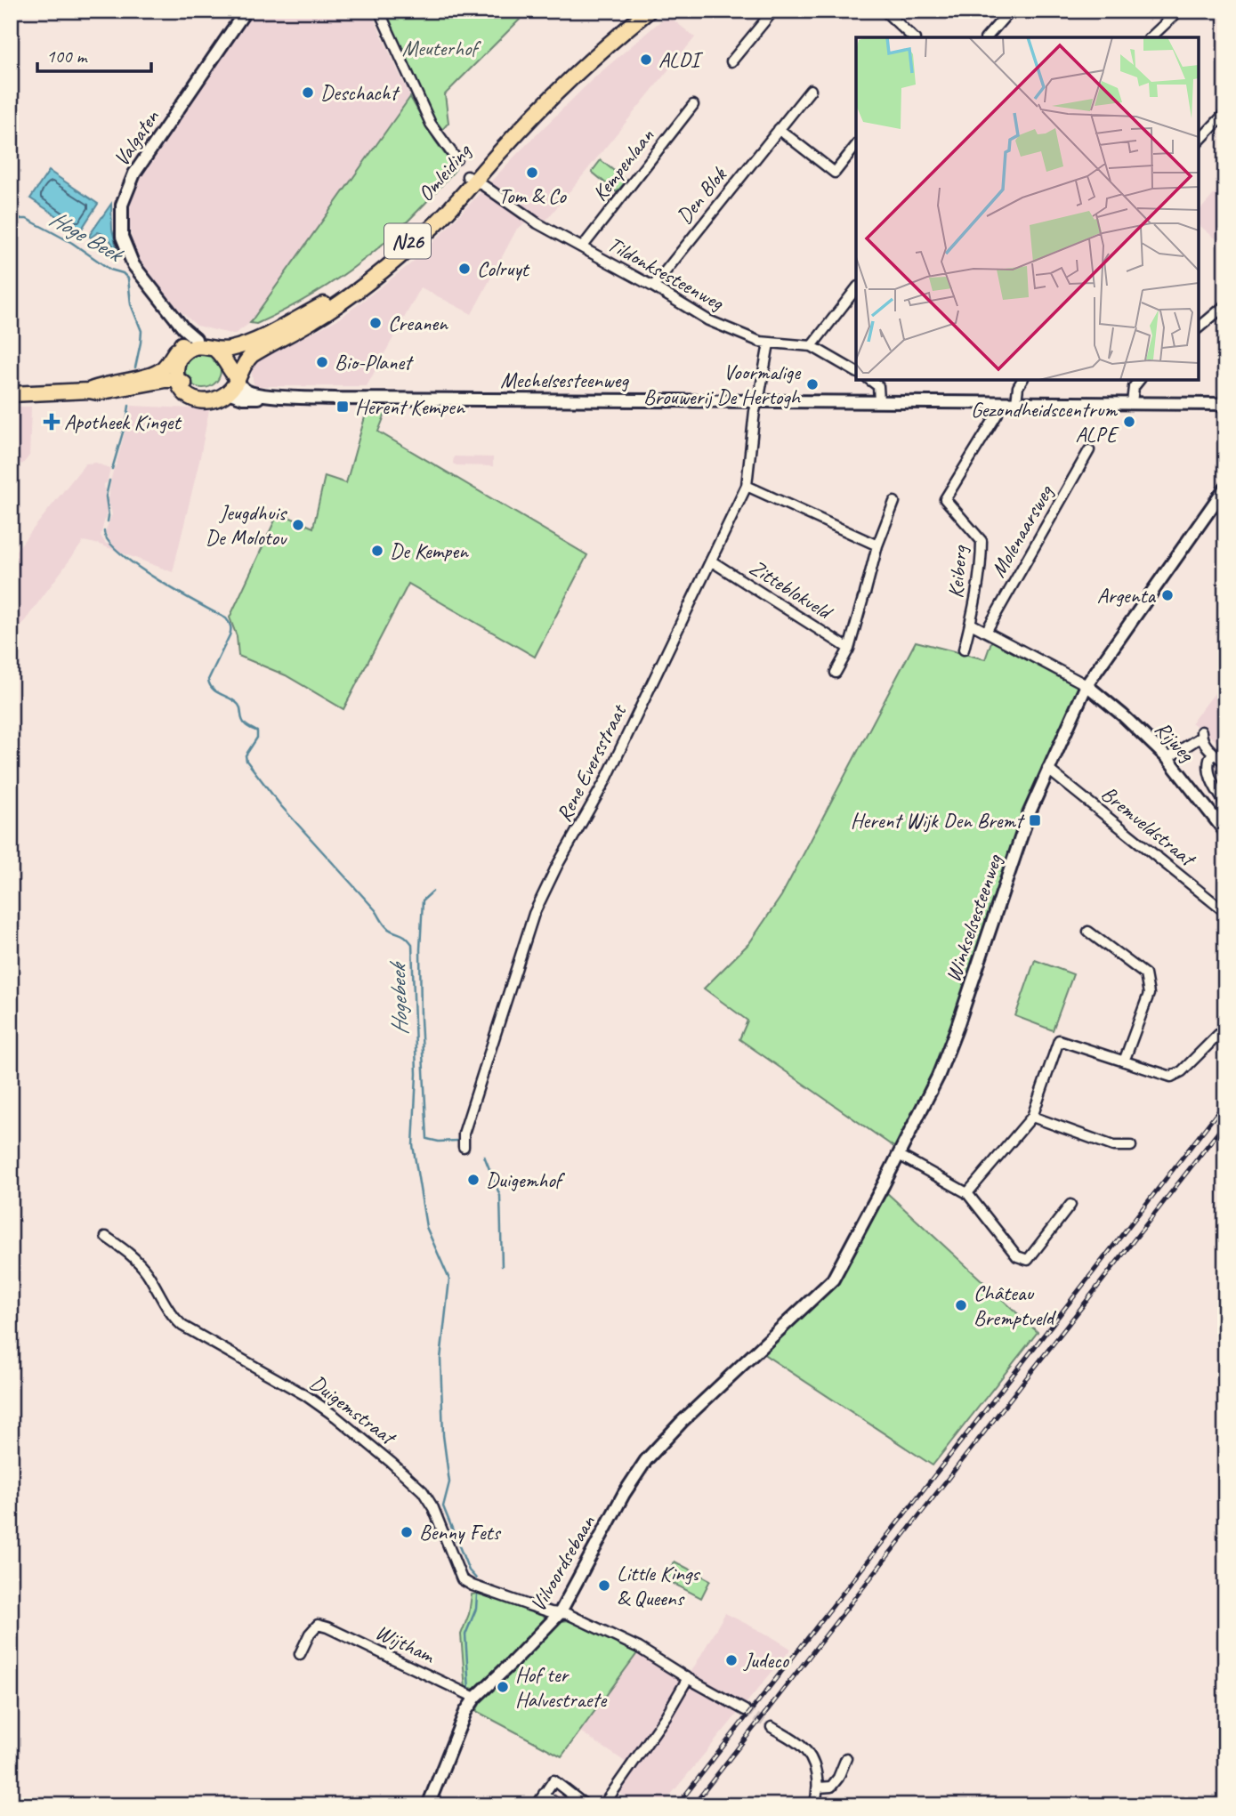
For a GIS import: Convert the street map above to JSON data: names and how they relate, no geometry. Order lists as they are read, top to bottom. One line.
{"streets":{"main road":["Omleiding","N26"],"street":["Valgaten","Kempenlaan","Den Blok","Tildonksesteenweg","Mechelsesteenweg","Molenaarsweg","Keiberg","Zitteblokveld","Rijweg","Rene Eversstraat","Bremveldstraat","Winkselsesteenweg","Duigemstraat","Vilvoordsebaan","Wijtham"]},"crossings":[["Valgaten","Omleiding"],["Valgaten","N26"],["Valgaten","Mechelsesteenweg"],["Kempenlaan","Tildonksesteenweg"],["Omleiding","N26"],["Omleiding","Tildonksesteenweg"],["Omleiding","Mechelsesteenweg"],["Den Blok","Tildonksesteenweg"],["N26","Mechelsesteenweg"],["Tildonksesteenweg","Rene Eversstraat"],["Mechelsesteenweg","Keiberg"],["Mechelsesteenweg","Rene Eversstraat"],["Molenaarsweg","Keiberg"],["Keiberg","Rijweg"],["Keiberg","Winkselsesteenweg"],["Zitteblokveld","Rene Eversstraat"],["Rijweg","Winkselsesteenweg"],["Bremveldstraat","Winkselsesteenweg"],["Winkselsesteenweg","Vilvoordsebaan"],["Duigemstraat","Vilvoordsebaan"],["Vilvoordsebaan","Wijtham"]],"water":["Hoge Beek","Hogebeek"],"parks":["Meuterhof"],"places":{"other":["ALDI","Deschacht","Tom & Co","Colruyt","Creanen","Bio-Planet","Voormalige Brouwerij De Hertogh","Gezondheidscentrum ALPE","Jeugdhuis De Molotov","De Kempen","Argenta","Duigemhof","Château Bremptveld","Benny Fets","Little Kings & Queens","Judeco","Hof ter Halvestraete"],"transit":["Herent Kempen","Herent Wijk Den Bremt"],"health":["Apotheek Kinget"]},"scale_bar":"100 m"}
